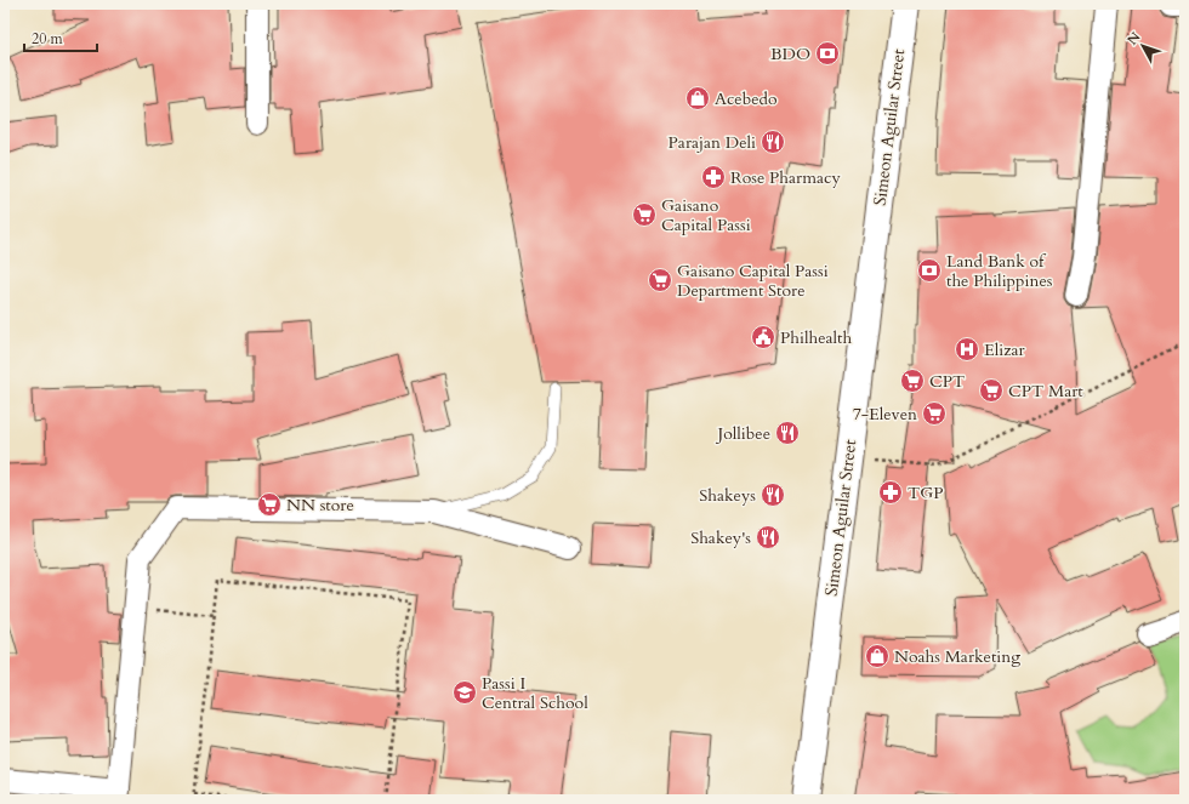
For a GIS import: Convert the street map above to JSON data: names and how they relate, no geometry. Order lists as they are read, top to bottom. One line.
{"streets":{"main road":["Simeon Aguilar Street"]},"places":{"bank":["BDO","Land Bank of the Philippines"],"shop":["Acebedo","Noahs Marketing"],"restaurant":["Parajan Deli","Jollibee","Shakeys","Shakey's"],"pharmacy":["Rose Pharmacy","TGP"],"supermarket":["Gaisano Capital Passi","Gaisano Capital Passi Department Store","CPT","CPT Mart","7-Eleven","NN store"],"public building":["Philhealth"],"hospital":["Elizar"],"school or university":["Passi I Central School"]},"scale_bar":"20 m","north":"top left"}
